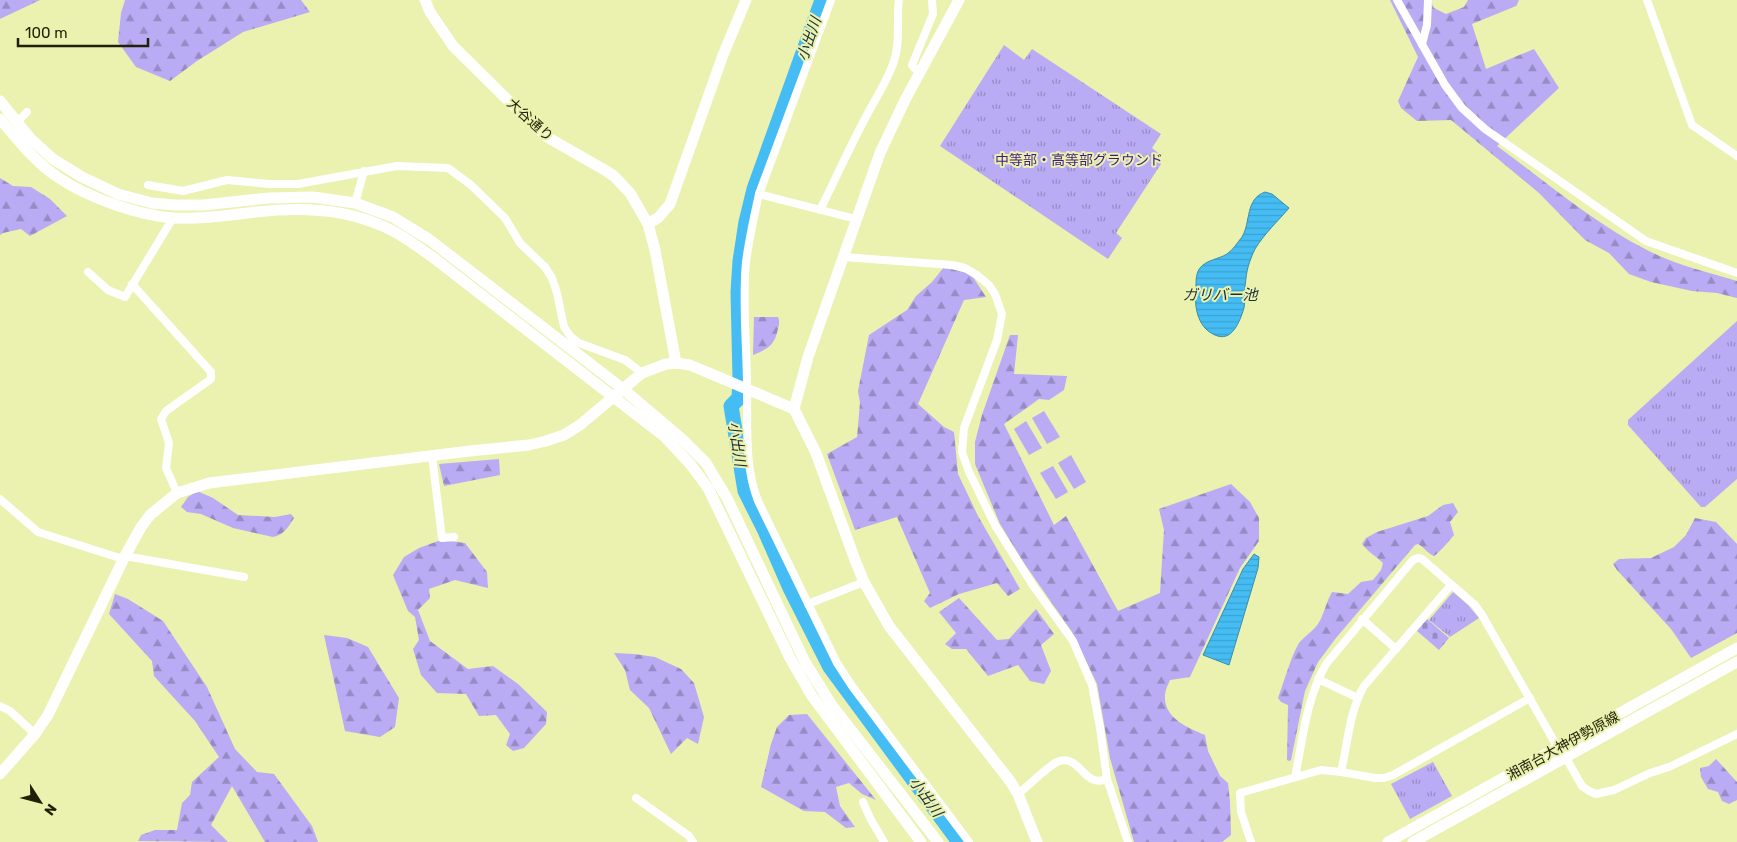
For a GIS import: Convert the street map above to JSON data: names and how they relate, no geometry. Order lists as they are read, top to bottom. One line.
{"streets":{"street":["大谷通り","湘南台大神伊勢原線"]},"water":["小出川","ガリバー池"],"parks":["中等部・高等部グラウンド"],"scale_bar":"100 m","north":"bottom right"}
